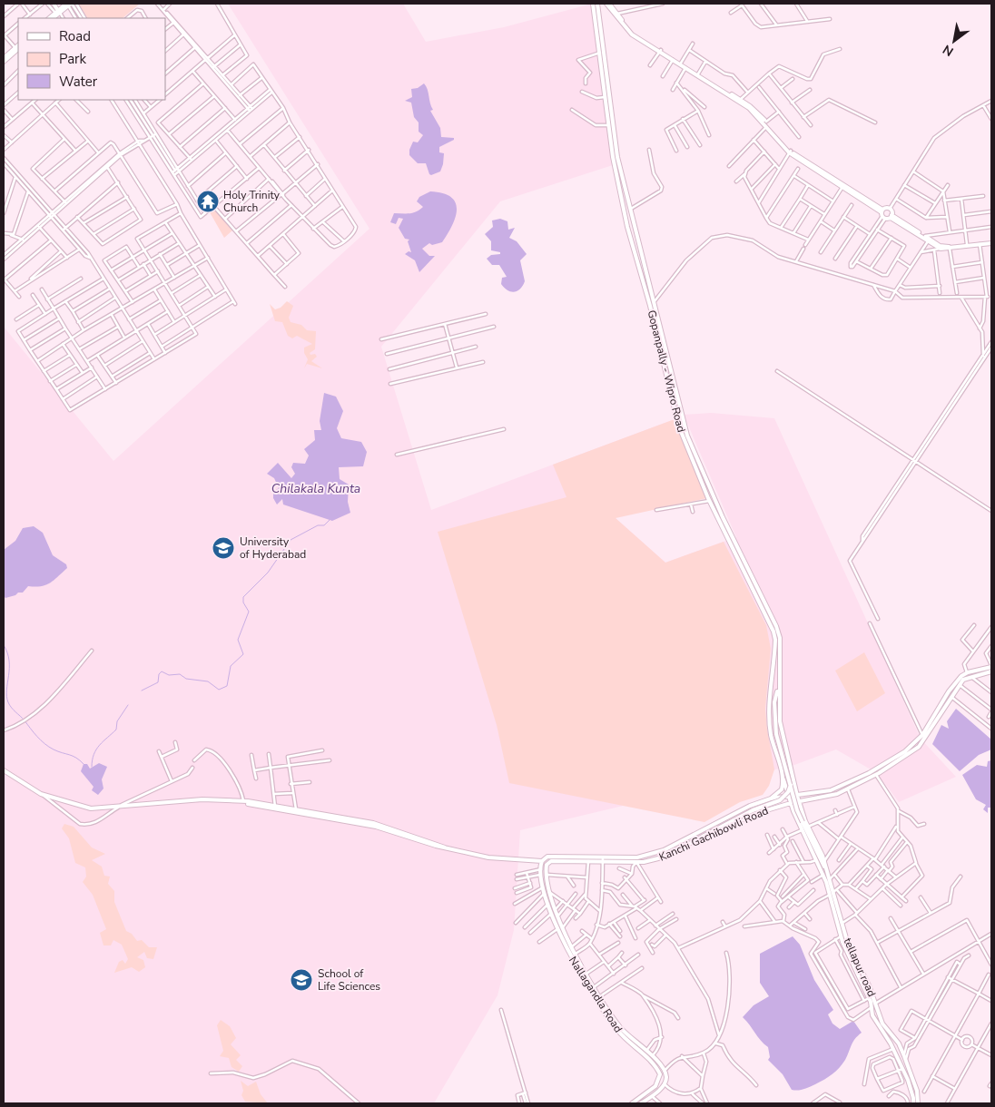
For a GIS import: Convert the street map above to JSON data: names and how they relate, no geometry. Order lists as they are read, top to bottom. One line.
{"streets":{"main road":["Gopanpally - Wipro Road","Kanchi Gachibowli Road","tellapur road","Nallagandla Road"]},"crossings":[["Gopanpally - Wipro Road","Kanchi Gachibowli Road"],["Gopanpally - Wipro Road","tellapur road"],["Kanchi Gachibowli Road","tellapur road"],["Kanchi Gachibowli Road","Nallagandla Road"]],"water":["Chilakala Kunta"],"places":{"temple":["Holy Trinity Church"],"school or university":["University of Hyderabad","School of Life Sciences"]},"legend":["Road","Park","Water"],"north":"bottom left"}
